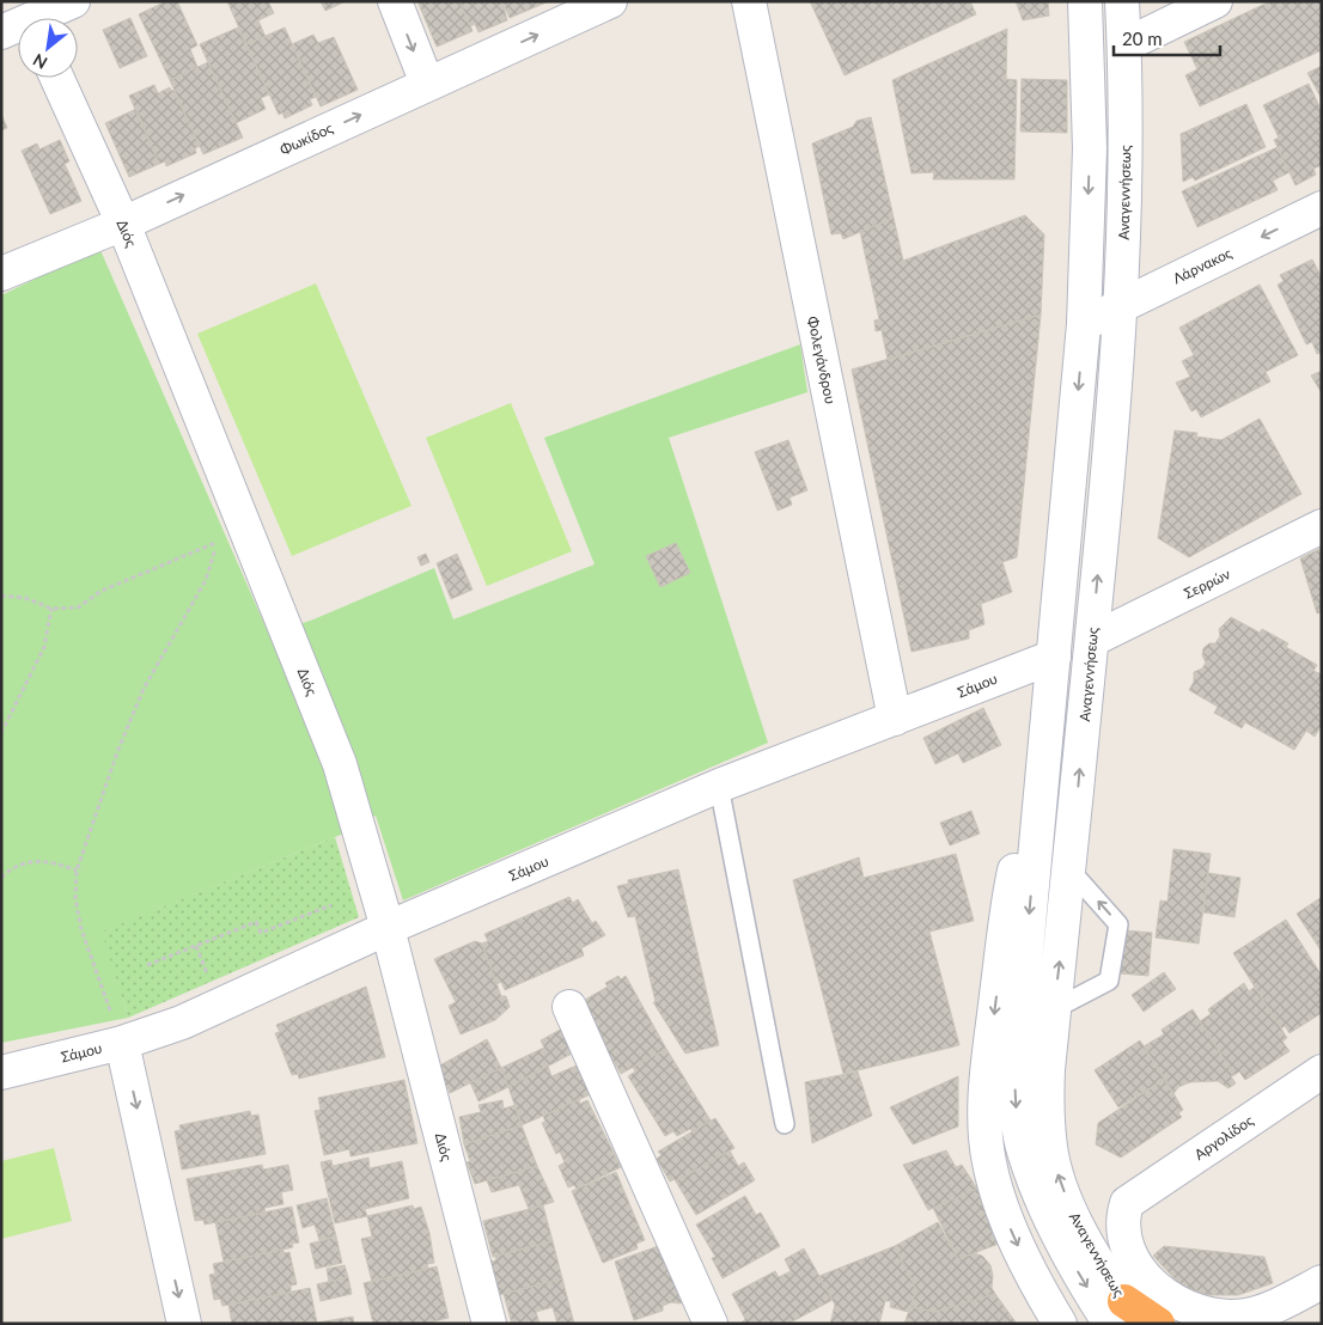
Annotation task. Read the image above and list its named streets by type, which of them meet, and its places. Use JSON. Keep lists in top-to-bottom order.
{
  "streets": {
    "street": [
      "Φωκίδος",
      "Αναγεννήσεως",
      "Διός",
      "Λάρνακος",
      "Φολεγάνδρου",
      "Σερρών",
      "Σάμου",
      "Αργολίδος"
    ]
  },
  "crossings": [
    ["Φωκίδος", "Διός"],
    ["Αναγεννήσεως", "Λάρνακος"],
    ["Αναγεννήσεως", "Σερρών"],
    ["Αναγεννήσεως", "Σάμου"],
    ["Διός", "Σάμου"],
    ["Φολεγάνδρου", "Σάμου"]
  ],
  "one_way": ["Φωκίδος"],
  "scale_bar": "20 m",
  "north": "bottom left"
}
